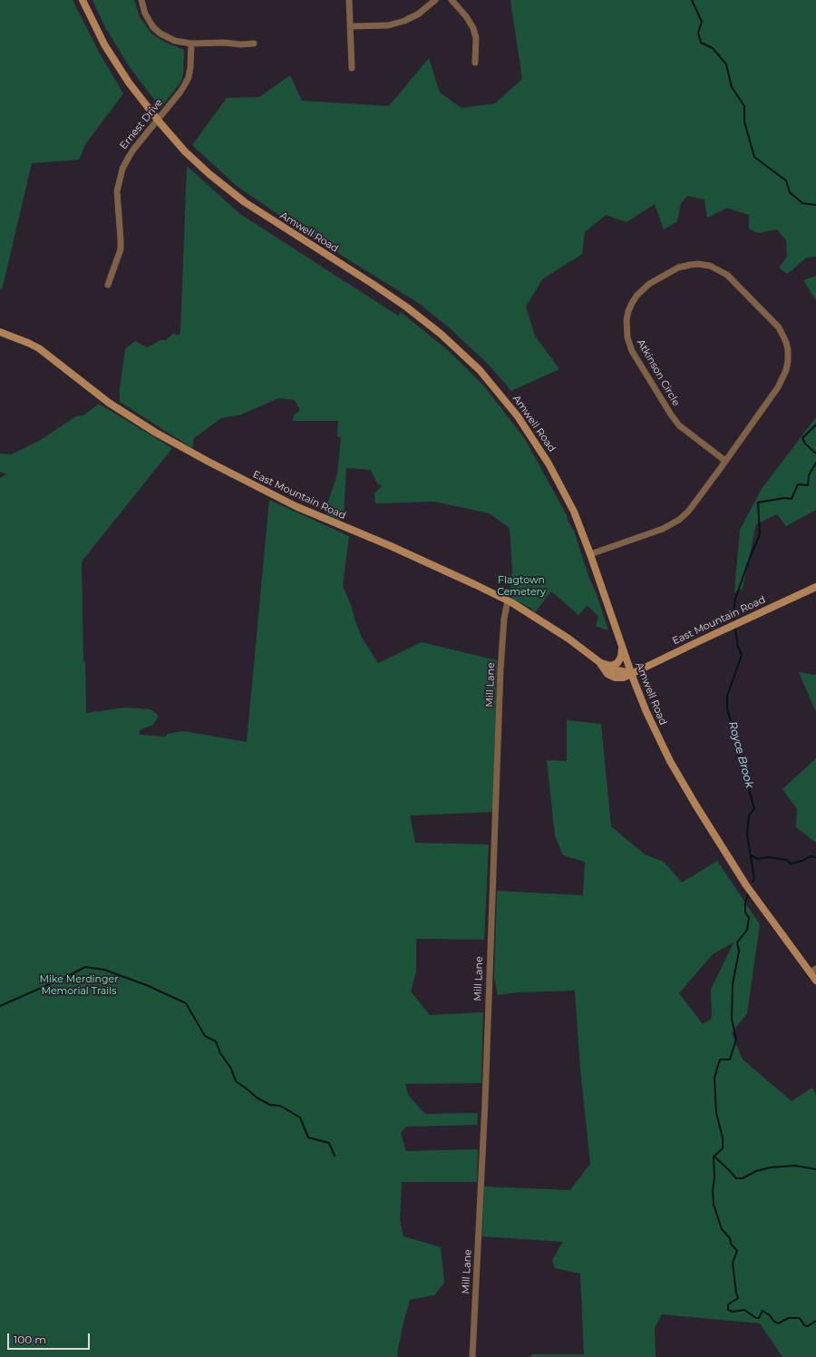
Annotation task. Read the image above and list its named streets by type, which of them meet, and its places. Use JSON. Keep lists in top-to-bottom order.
{
  "streets": {
    "main road": ["Amwell Road", "East Mountain Road"],
    "street": ["Ernest Drive", "Atkinson Circle", "Mill Lane"]
  },
  "crossings": [
    ["Ernest Drive", "Amwell Road"],
    ["Amwell Road", "Atkinson Circle"],
    ["Amwell Road", "East Mountain Road"],
    ["East Mountain Road", "Mill Lane"]
  ],
  "water": ["Royce Brook"],
  "parks": ["Flagtown Cemetery", "Mike Merdinger Memorial Trails"],
  "scale_bar": "100 m"
}
